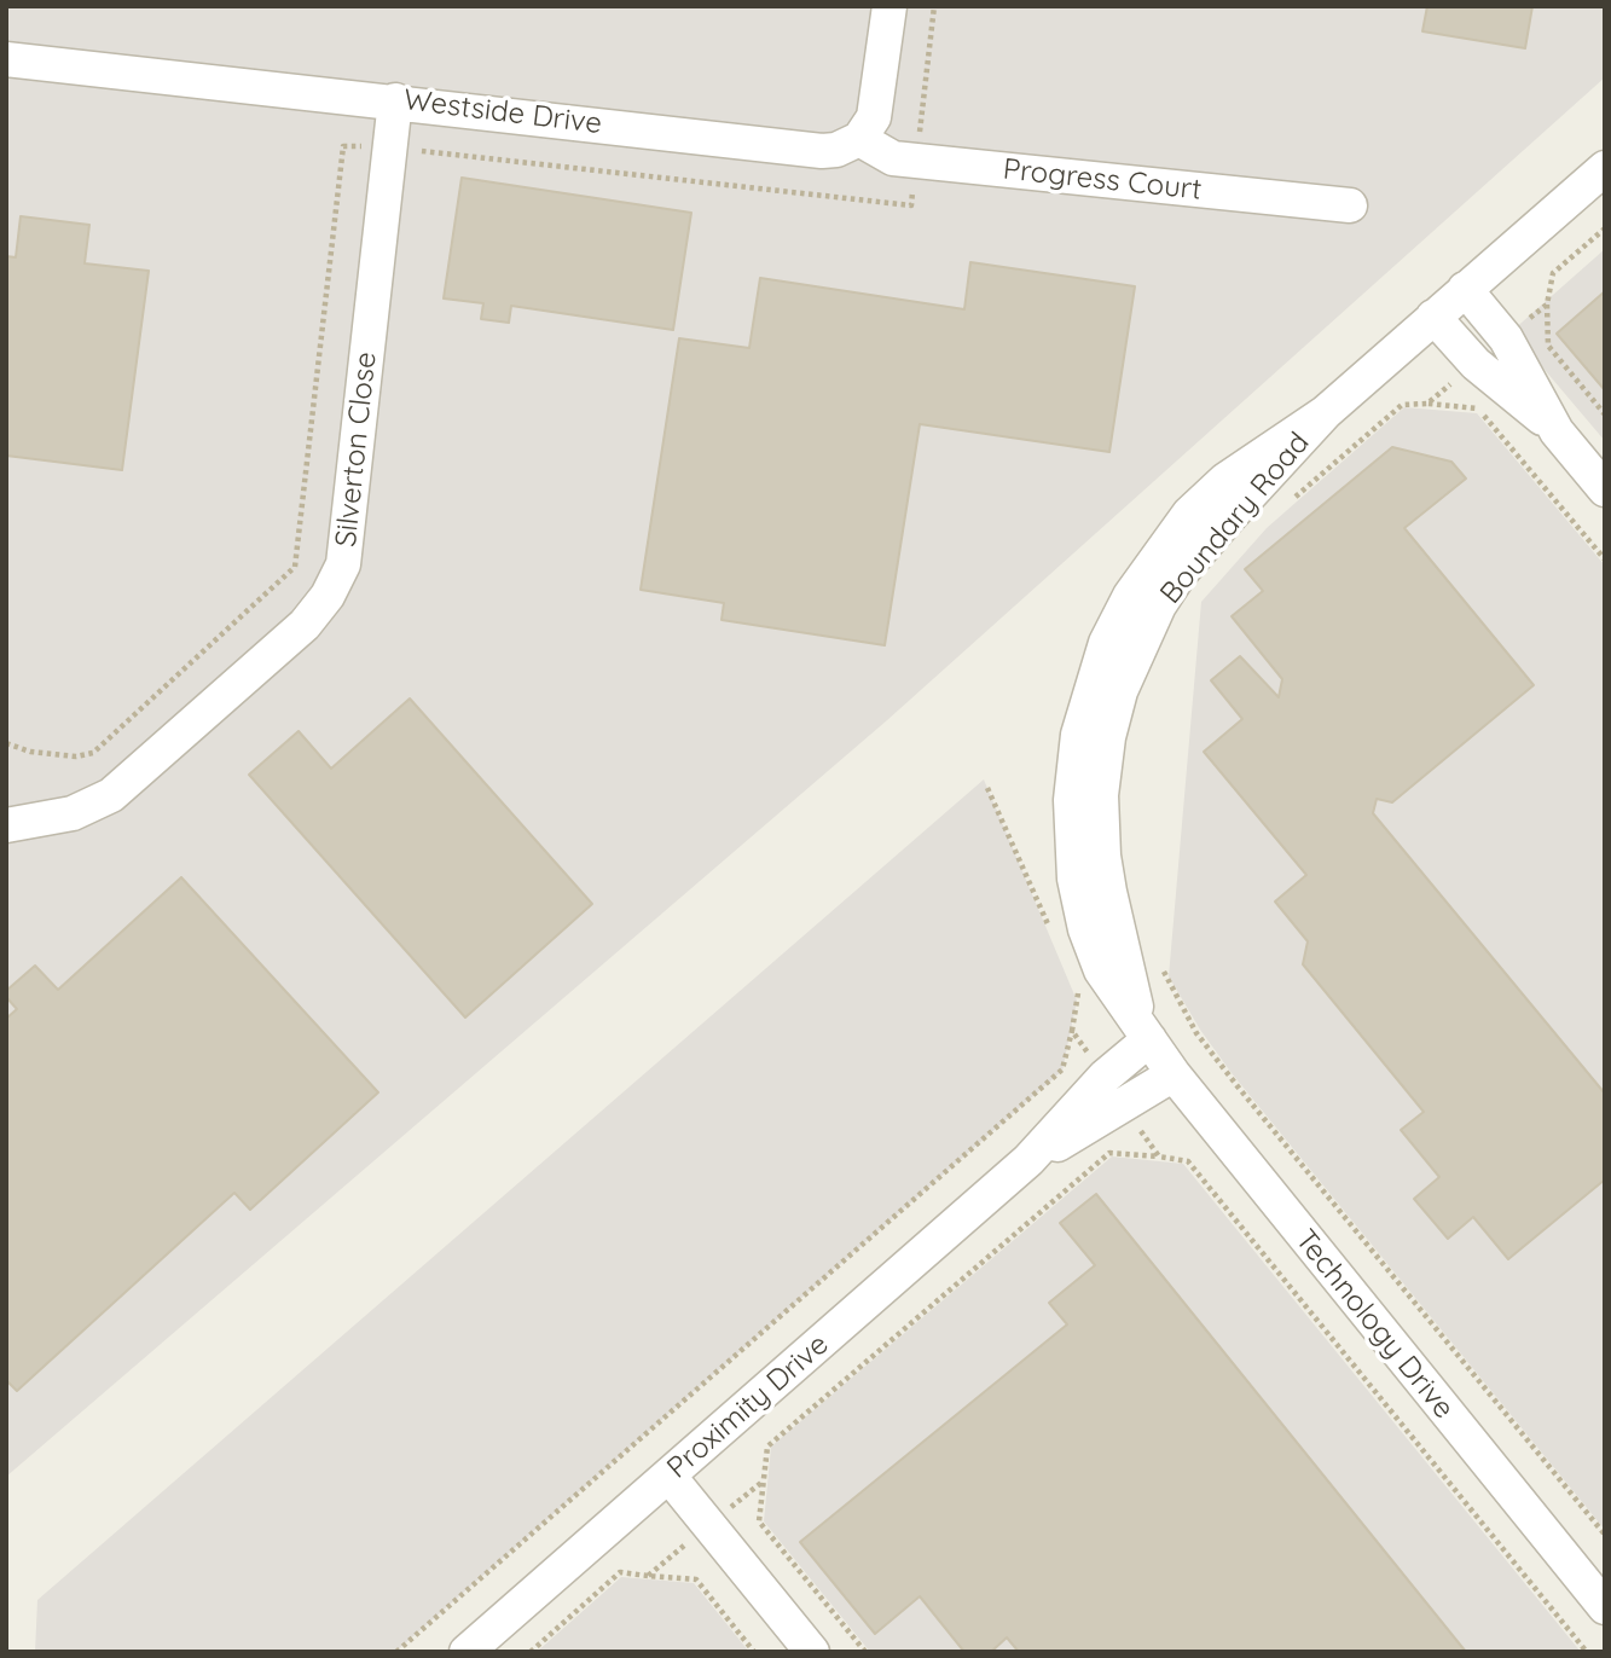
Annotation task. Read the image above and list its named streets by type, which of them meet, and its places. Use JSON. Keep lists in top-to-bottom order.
{
  "streets": {
    "street": [
      "Westside Drive",
      "Progress Court",
      "Silverton Close",
      "Boundary Road",
      "Technology Drive",
      "Proximity Drive"
    ]
  },
  "crossings": [
    ["Westside Drive", "Progress Court"],
    ["Westside Drive", "Silverton Close"],
    ["Boundary Road", "Technology Drive"],
    ["Boundary Road", "Proximity Drive"],
    ["Technology Drive", "Proximity Drive"]
  ]
}
